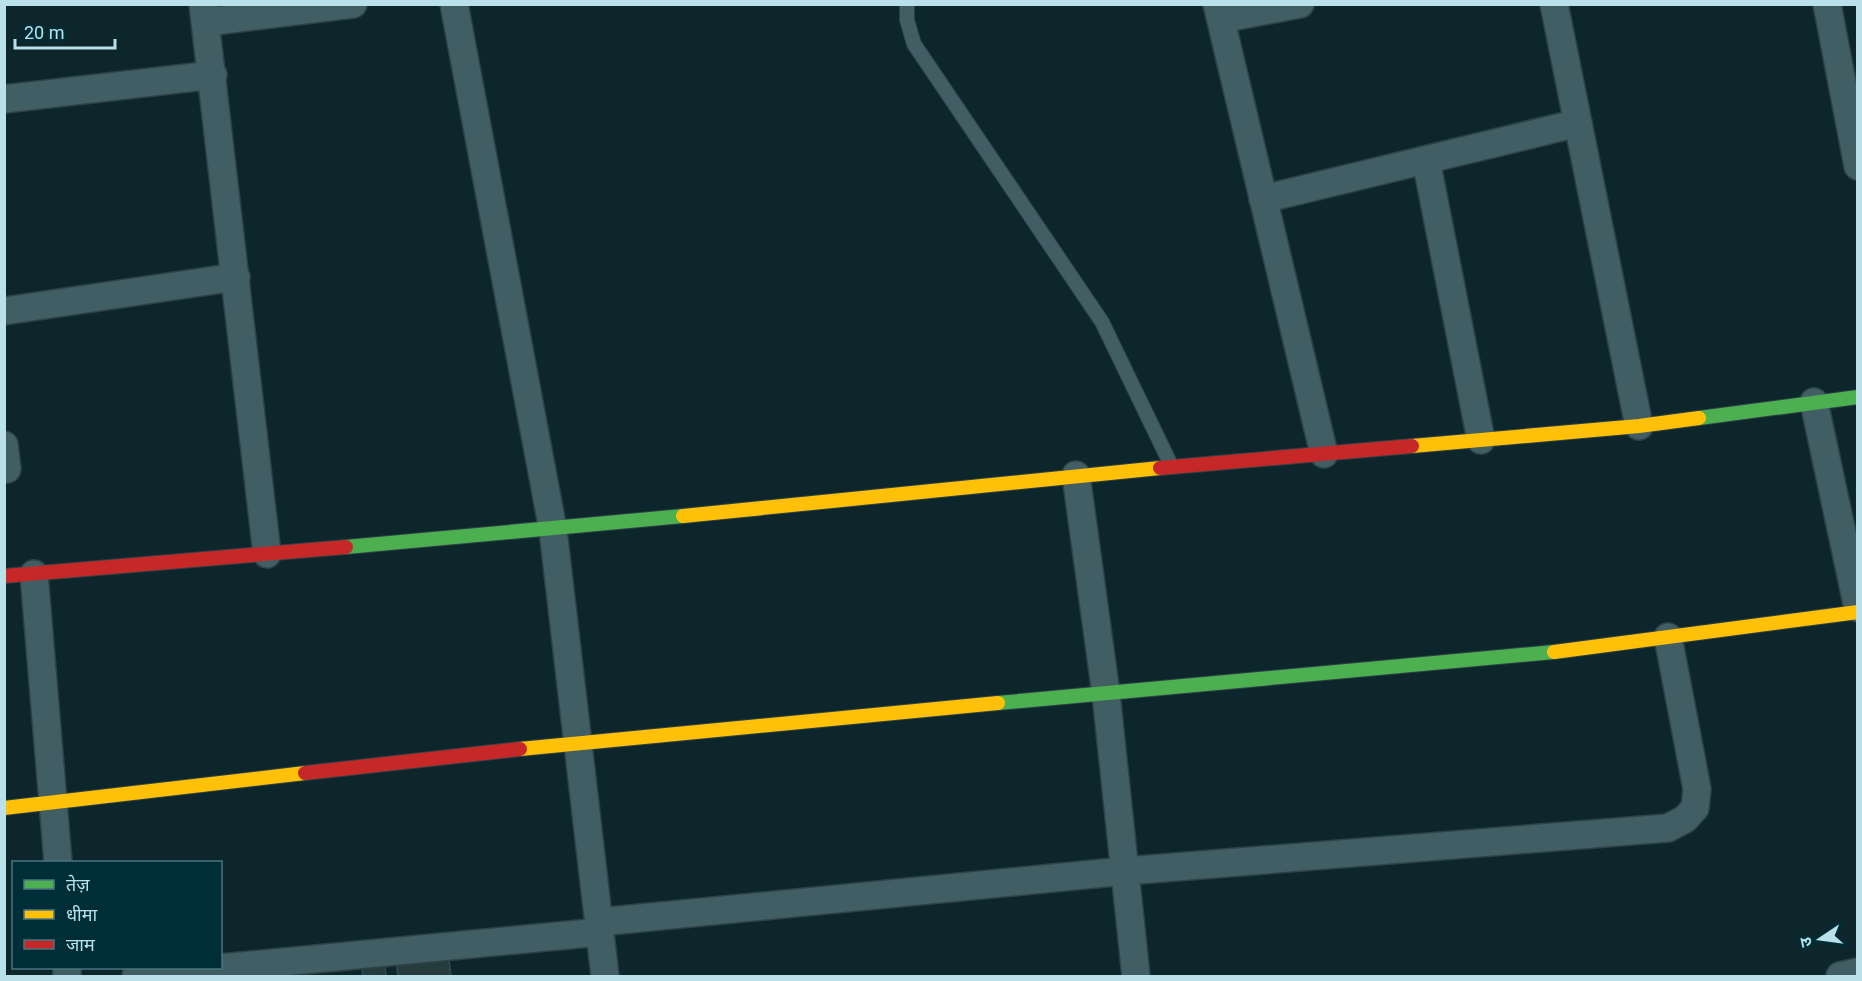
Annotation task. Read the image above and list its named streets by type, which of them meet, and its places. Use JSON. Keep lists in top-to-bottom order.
{
  "legend": ["तेज़", "धीमा", "जाम"],
  "scale_bar": "20 m",
  "north": "left"
}
